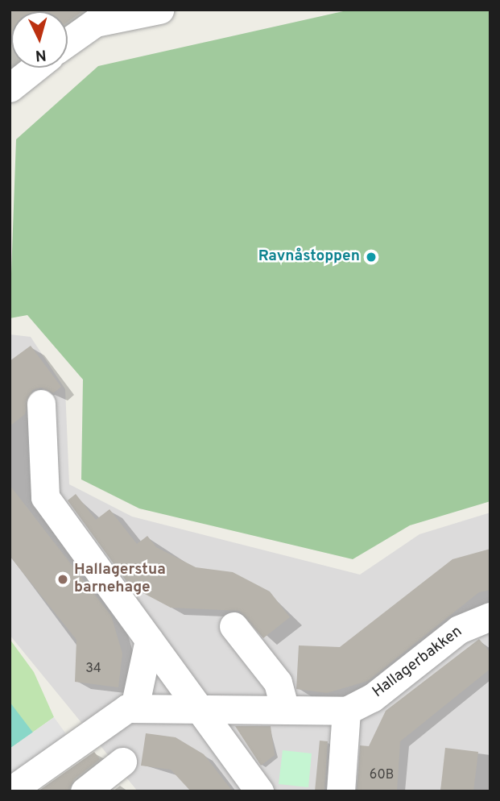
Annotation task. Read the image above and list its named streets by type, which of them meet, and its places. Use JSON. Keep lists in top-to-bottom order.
{
  "streets": {
    "lane": ["Hallagerbakken"]
  },
  "places": ["Ravnåstoppen", "Hallagerstua barnehage"],
  "house_numbers": ["34", "60B"],
  "north": "bottom"
}
